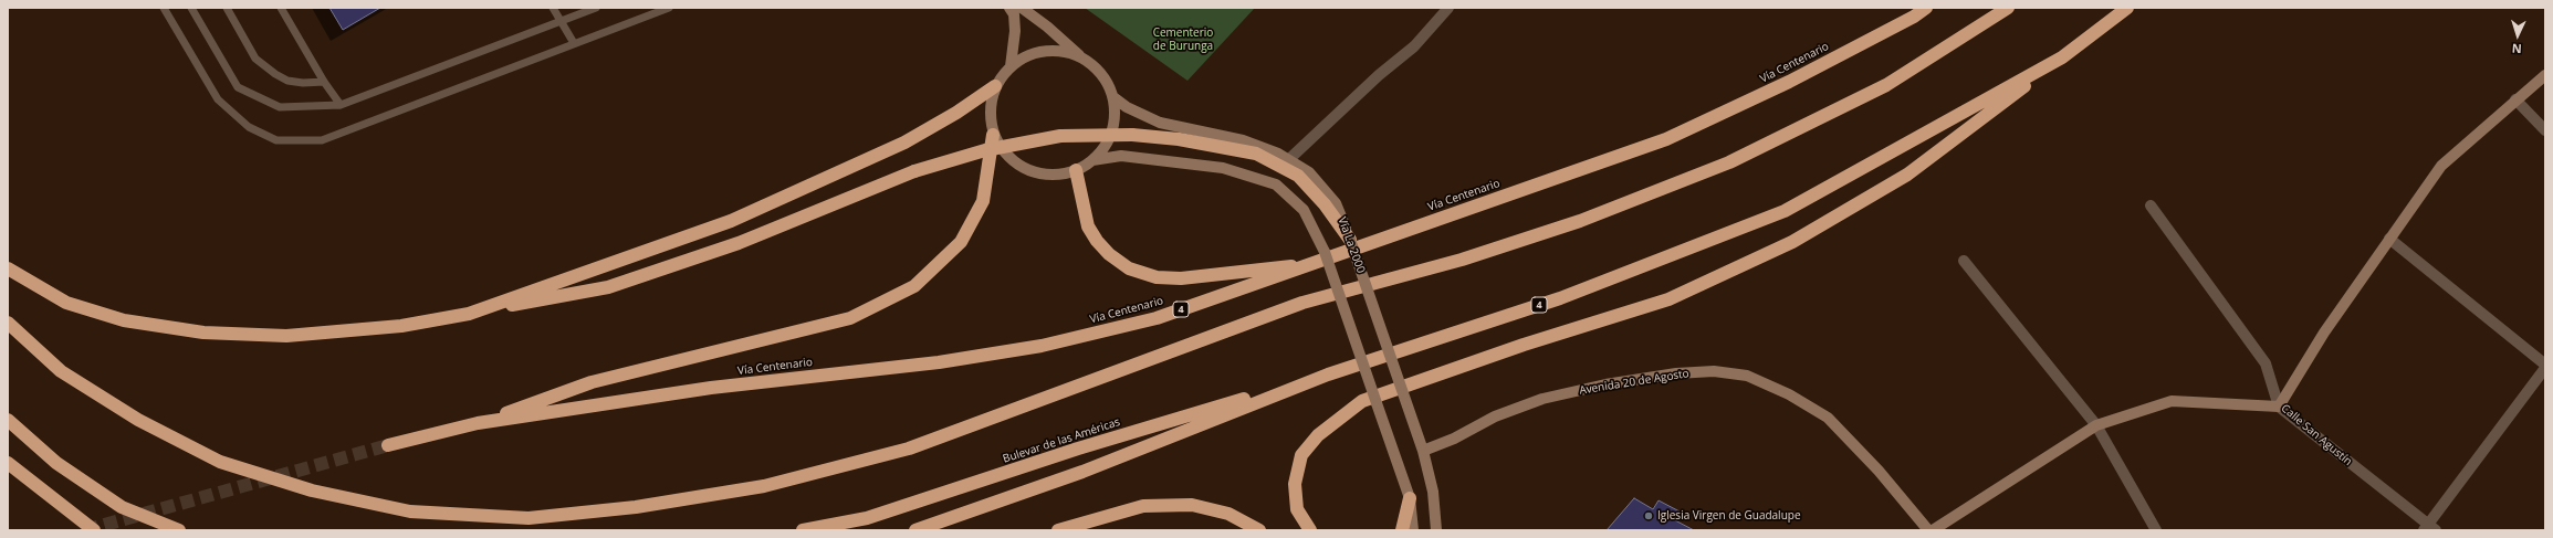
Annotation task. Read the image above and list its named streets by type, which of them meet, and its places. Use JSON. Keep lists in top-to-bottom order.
{
  "streets": {
    "highway": ["Vía Centenario", "4", "Bulevar de las Américas"],
    "street": ["Vía La 2000", "Avenida 20 de Agosto", "Calle San Agustín"]
  },
  "crossings": [
    ["Vía La 2000", "Avenida 20 de Agosto"],
    ["4", "Bulevar de las Américas"]
  ],
  "parks": ["Cementerio de Burunga"],
  "places": ["Iglesia Virgen de Guadalupe"],
  "north": "bottom"
}
